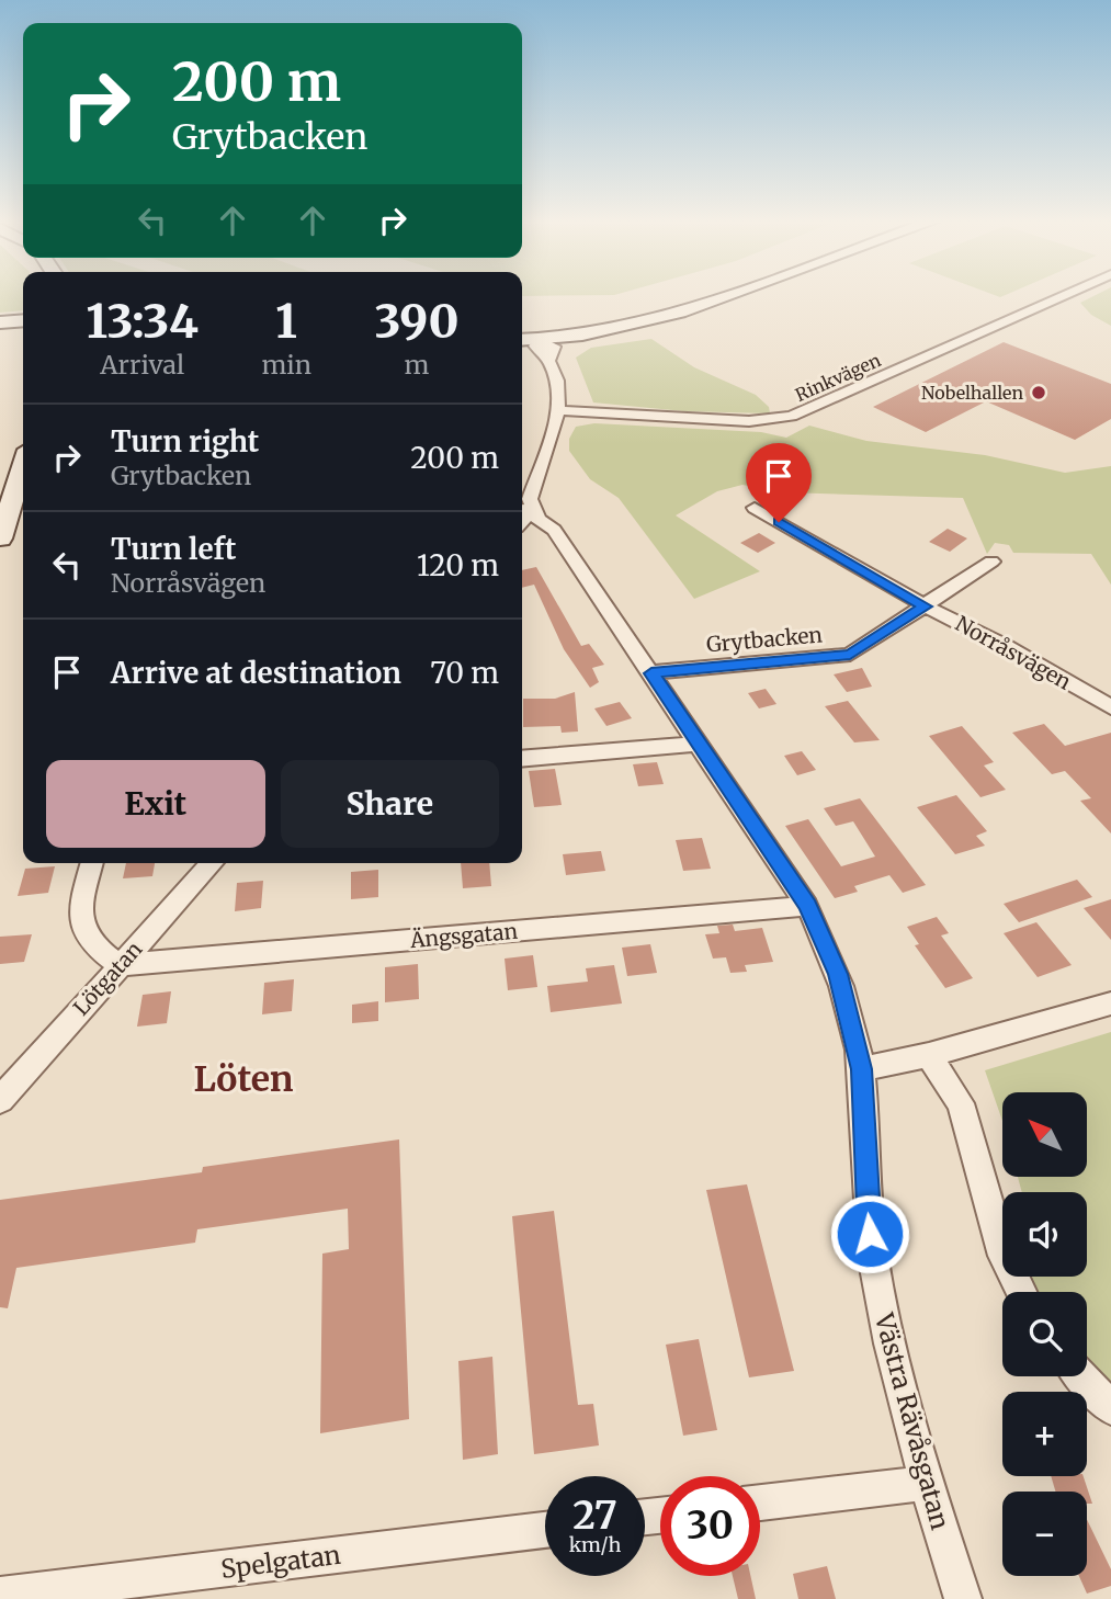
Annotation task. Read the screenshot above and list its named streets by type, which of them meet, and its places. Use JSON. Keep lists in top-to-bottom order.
{
  "streets": {
    "street": [
      "Rinkvägen",
      "Grytbacken",
      "Norråsvägen",
      "Ängsgatan",
      "Lötgatan",
      "Västra Rävåsgatan",
      "Spelgatan"
    ]
  },
  "crossings": [
    ["Grytbacken", "Norråsvägen"],
    ["Grytbacken", "Västra Rävåsgatan"],
    ["Ängsgatan", "Lötgatan"],
    ["Ängsgatan", "Västra Rävåsgatan"]
  ],
  "districts": ["Löten"],
  "places": ["Nobelhallen"],
  "north": "top left",
  "page": {
    "turn": ["200 m", "Grytbacken"],
    "eta": [
      "13:34",
      "Arrival",
      "1",
      "min",
      "390",
      "m"
    ],
    "list": [
      {
        "name": "Turn right",
        "note": "Grytbacken",
        "value": "200 m"
      },
      {
        "name": "Turn left",
        "note": "Norråsvägen",
        "value": "120 m"
      },
      {
        "name": "Arrive at destination",
        "value": "70 m"
      }
    ],
    "buttons": ["Exit", "Share"],
    "map_buttons": ["+", "−"],
    "speed": "27 km/h",
    "limit": "30"
  }
}
